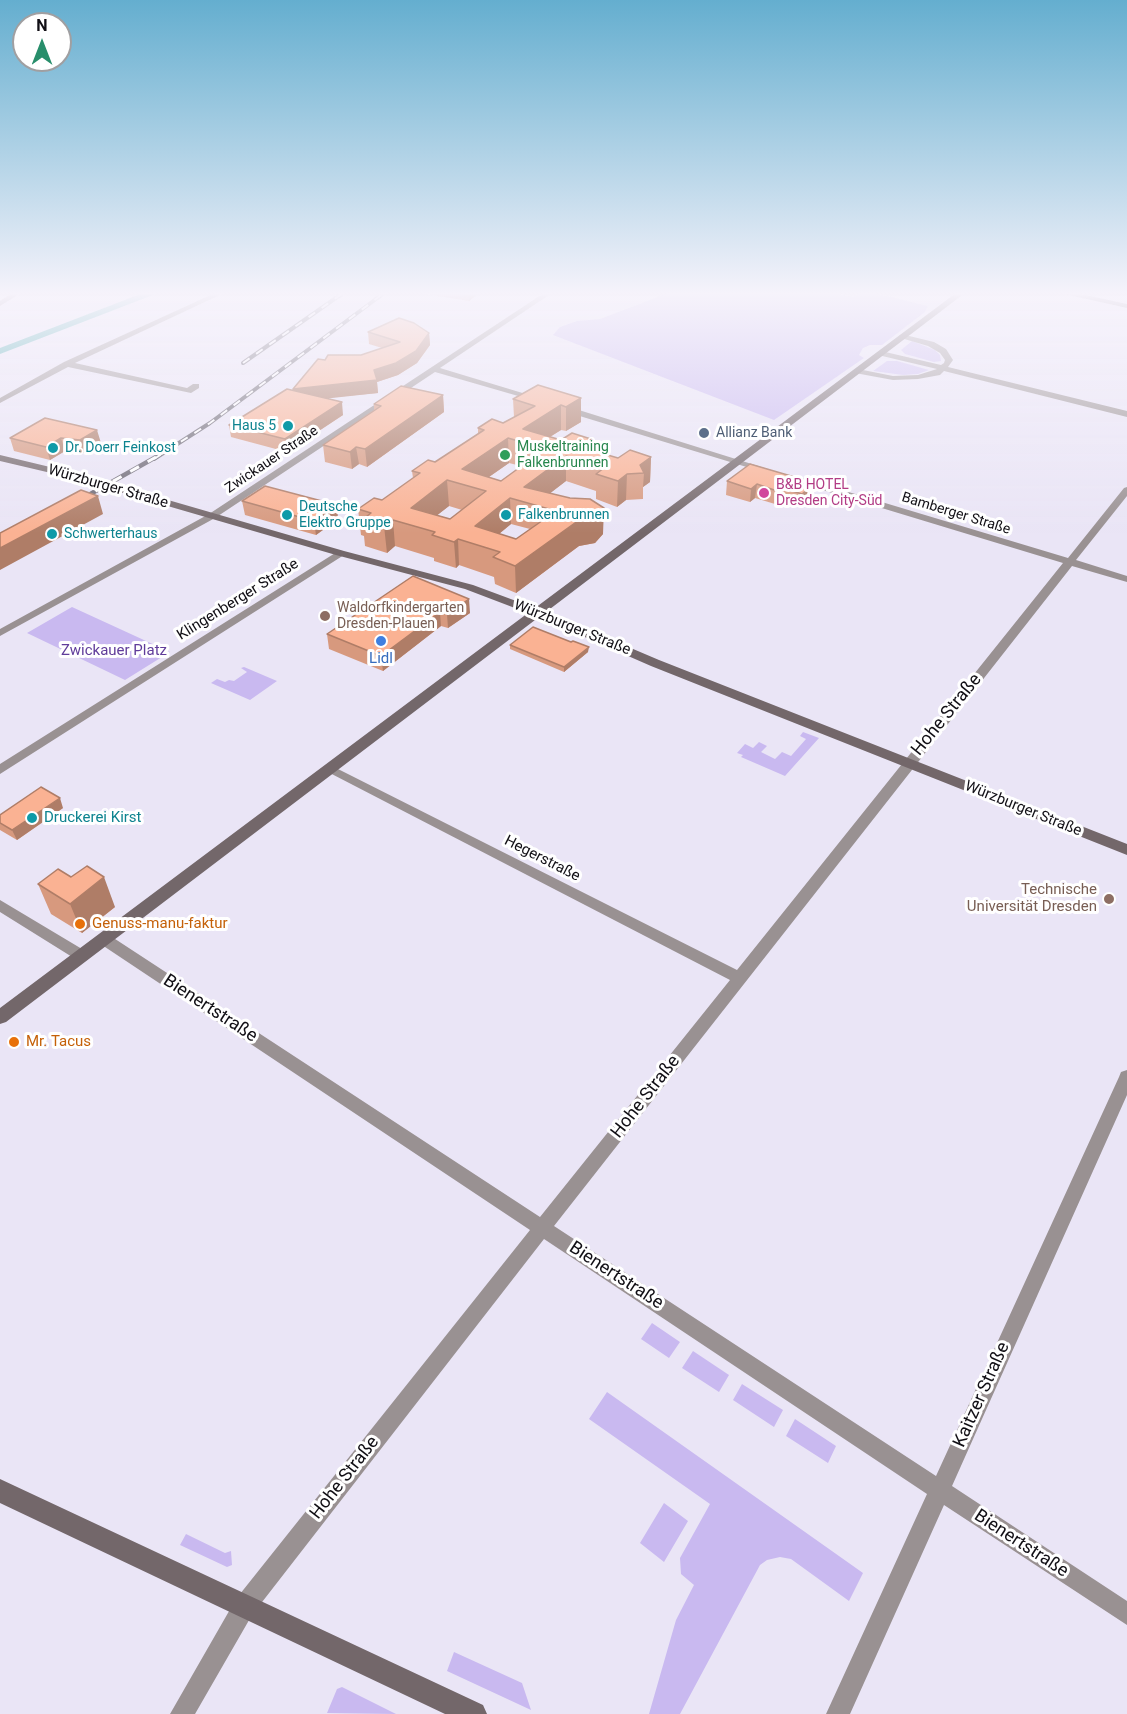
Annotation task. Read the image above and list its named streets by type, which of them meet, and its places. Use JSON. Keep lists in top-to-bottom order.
{
  "streets": {
    "street": [
      "Zwickauer Straße",
      "Würzburger Straße",
      "Bamberger Straße",
      "Klingenberger Straße",
      "Hohe Straße",
      "Hegerstraße",
      "Bienertstraße",
      "Kaitzer Straße"
    ]
  },
  "crossings": [
    ["Zwickauer Straße", "Würzburger Straße"],
    ["Würzburger Straße", "Klingenberger Straße"],
    ["Würzburger Straße", "Hohe Straße"],
    ["Bamberger Straße", "Hohe Straße"],
    ["Hohe Straße", "Hegerstraße"],
    ["Hohe Straße", "Bienertstraße"],
    ["Bienertstraße", "Kaitzer Straße"]
  ],
  "parks": ["Zwickauer Platz"],
  "places": [
    "Haus 5",
    "Allianz Bank",
    "Dr. Doerr Feinkost",
    "Muskeltraining Falkenbrunnen",
    "B&B HOTEL Dresden City-Süd",
    "Deutsche Elektro Gruppe",
    "Falkenbrunnen",
    "Schwerterhaus",
    "Waldorfkindergarten Dresden-Plauen",
    "Lidl",
    "Druckerei Kirst",
    "Technische Universität Dresden",
    "Genuss-manu-faktur",
    "Mr. Tacus"
  ],
  "north": "top"
}
